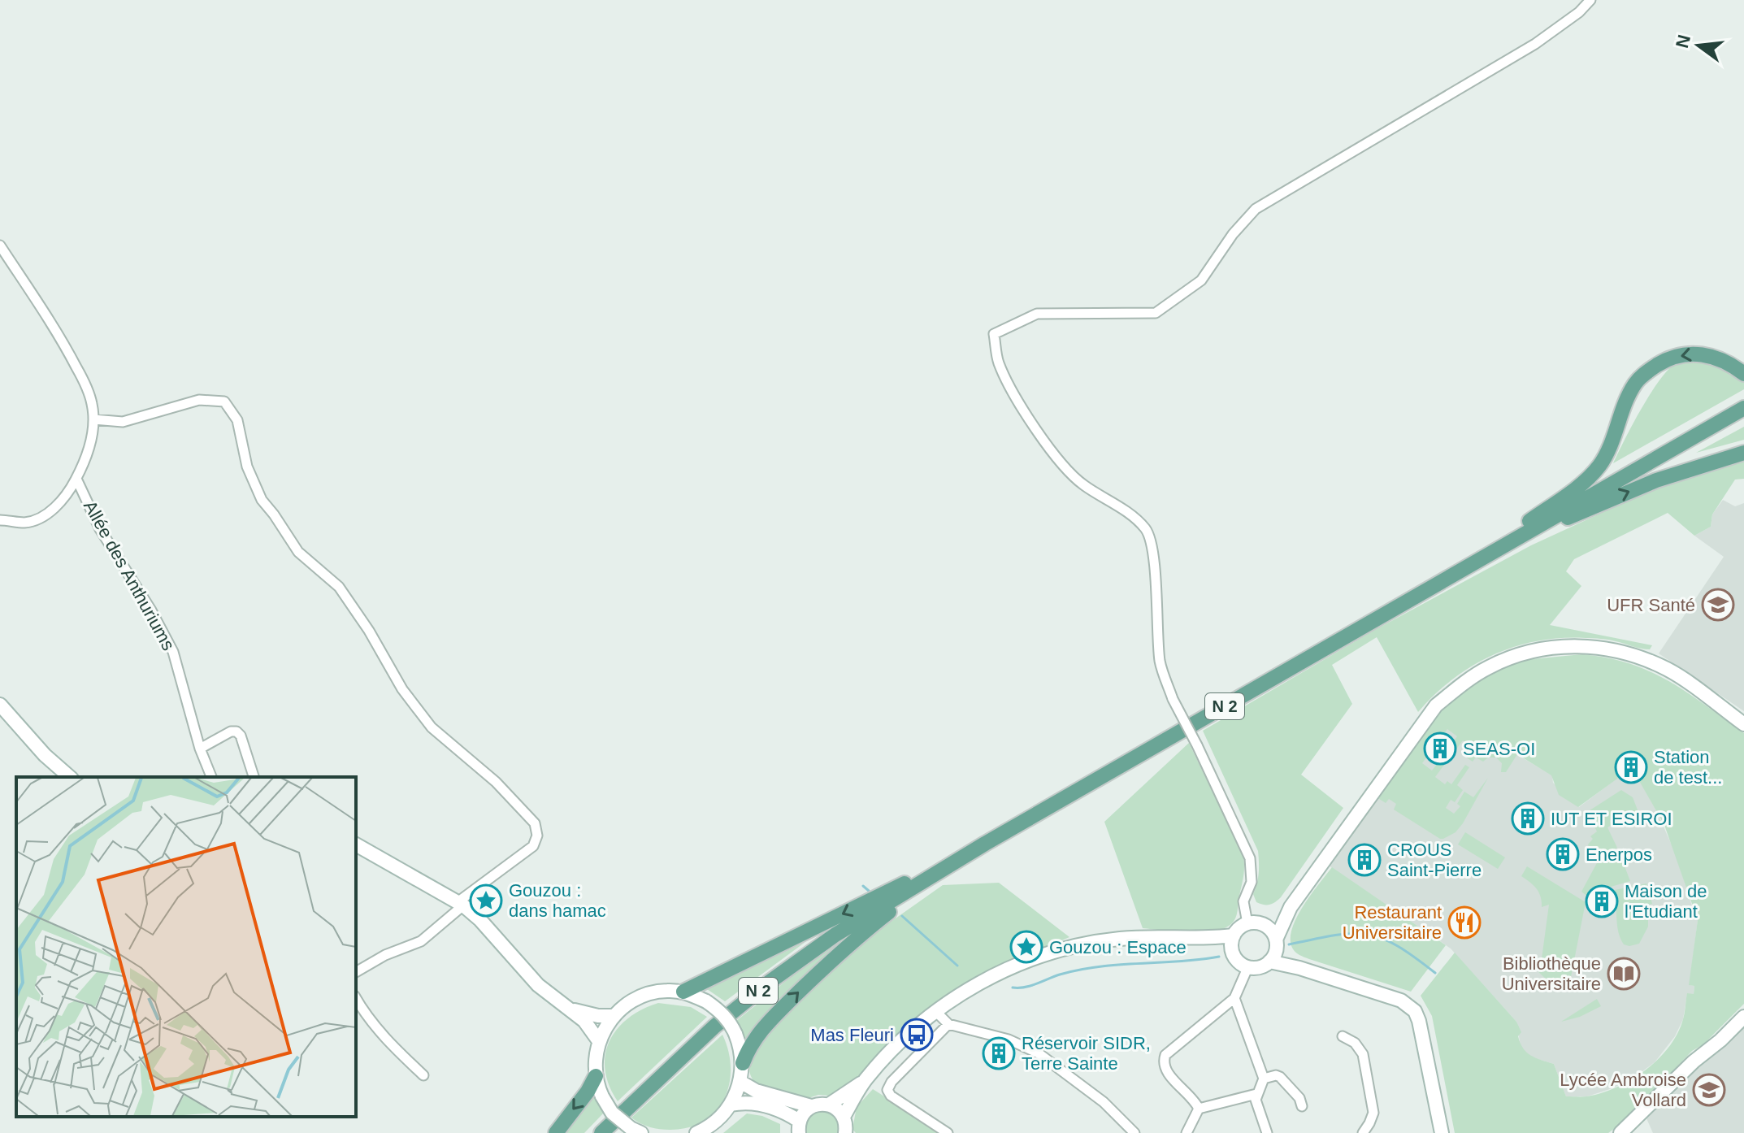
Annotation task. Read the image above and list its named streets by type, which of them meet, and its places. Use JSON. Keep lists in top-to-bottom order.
{
  "streets": {
    "main road": ["N 2"],
    "street": ["Allée des Anthuriums"]
  },
  "places": {
    "school or university": ["UFR Santé", "Lycée Ambroise Vollard"],
    "building": [
      "SEAS-OI",
      "Station de test...",
      "IUT ET ESIROI",
      "Enerpos",
      "CROUS Saint-Pierre",
      "Maison de l'Etudiant",
      "Réservoir SIDR, Terre Sainte"
    ],
    "place": ["Gouzou : dans hamac", "Gouzou : Espace"],
    "restaurant": ["Restaurant Universitaire"],
    "library": ["Bibliothèque Universitaire"],
    "bus stop": ["Mas Fleuri"]
  },
  "north": "left"
}
